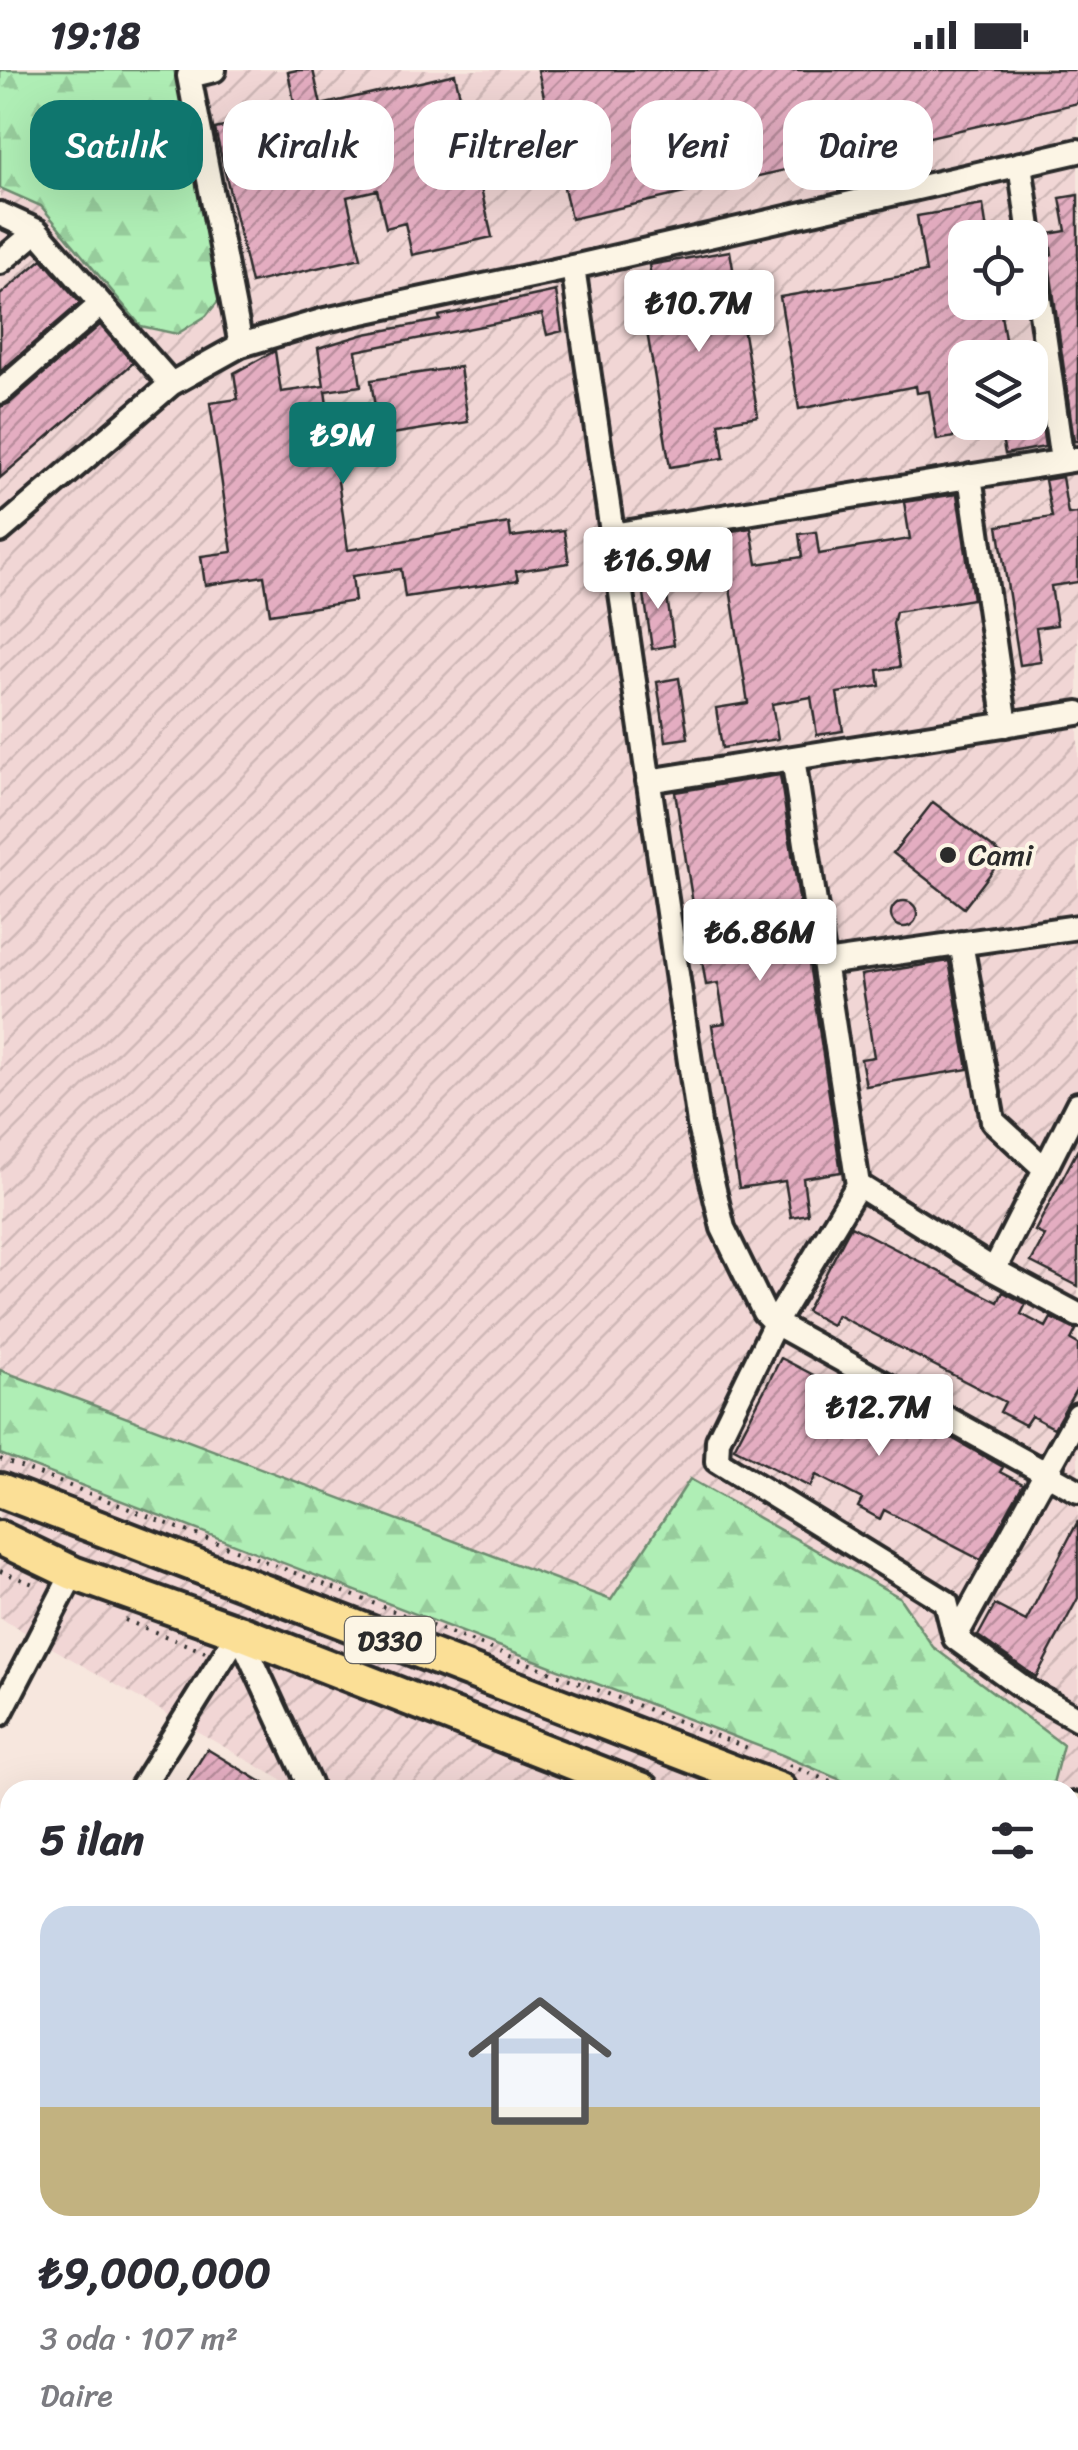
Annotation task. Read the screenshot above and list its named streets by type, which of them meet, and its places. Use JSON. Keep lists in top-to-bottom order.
{
  "streets": {
    "highway": ["D330"]
  },
  "places": ["Cami"],
  "page": {
    "status": "19:18",
    "chip": [
      "Satılık",
      "Kiralık",
      "Filtreler",
      "Yeni",
      "Daire"
    ],
    "price": [
      "₺10.7M",
      "₺9M",
      "₺16.9M",
      "₺6.86M",
      "₺12.7M"
    ],
    "heading": "5 ilan",
    "list": [
      {
        "name": "₺9,000,000",
        "note": "3 oda · 107 m² · Daire"
      }
    ]
  }
}
